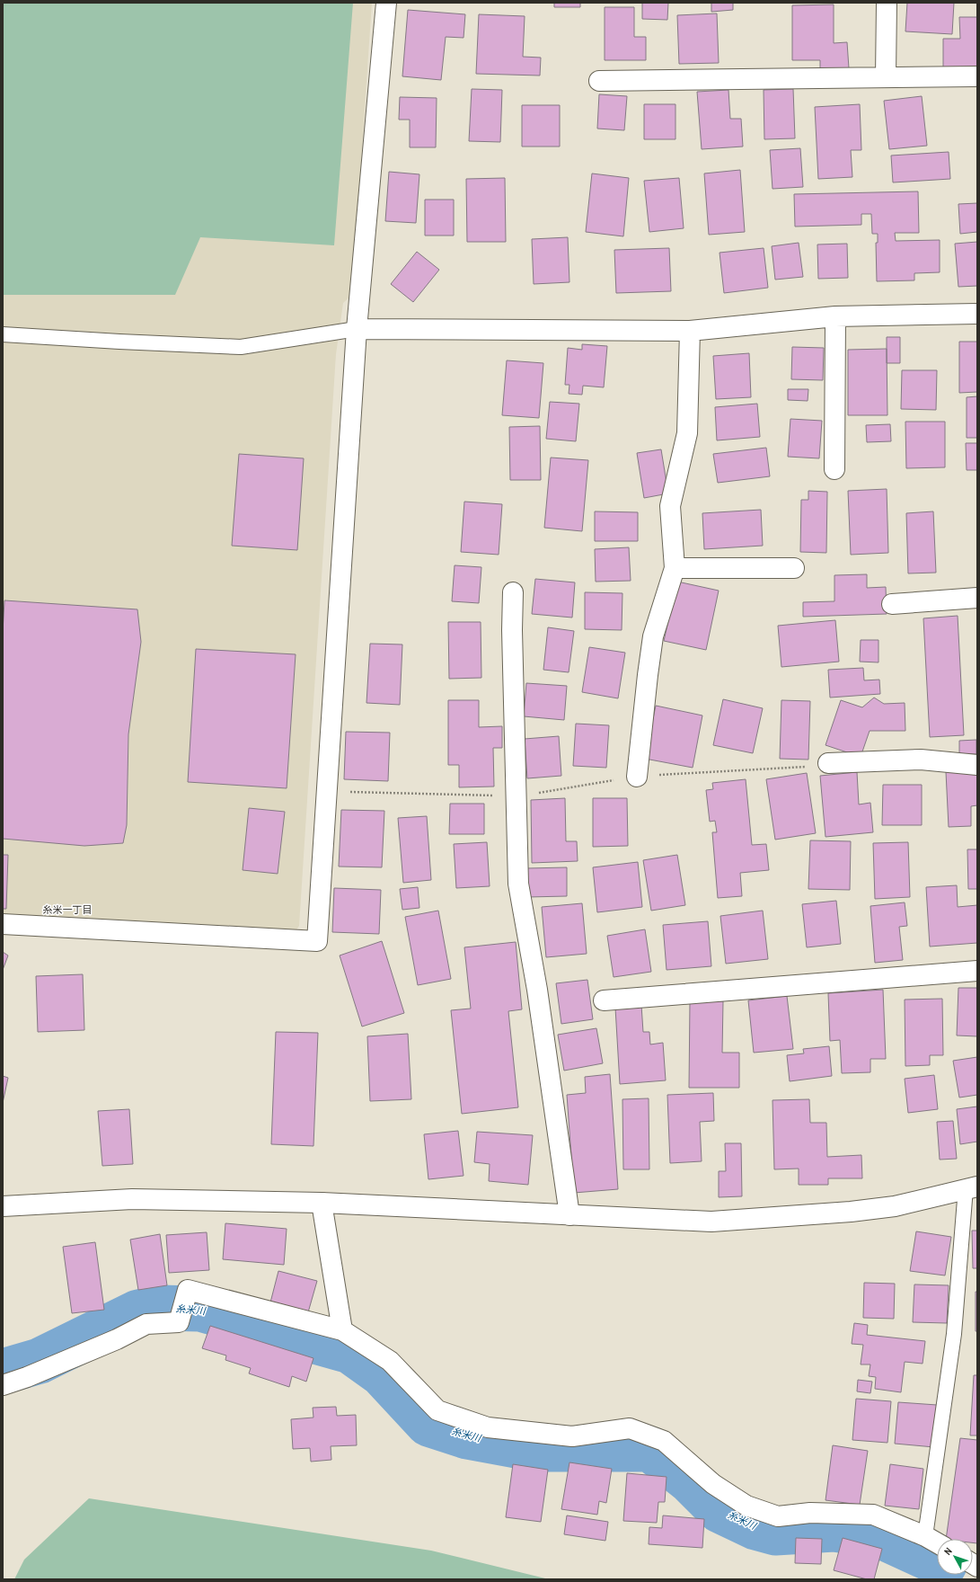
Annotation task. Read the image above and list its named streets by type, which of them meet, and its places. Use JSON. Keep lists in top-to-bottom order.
{
  "districts": ["糸米一丁目"],
  "water": ["糸米川"],
  "north": "top left"
}
